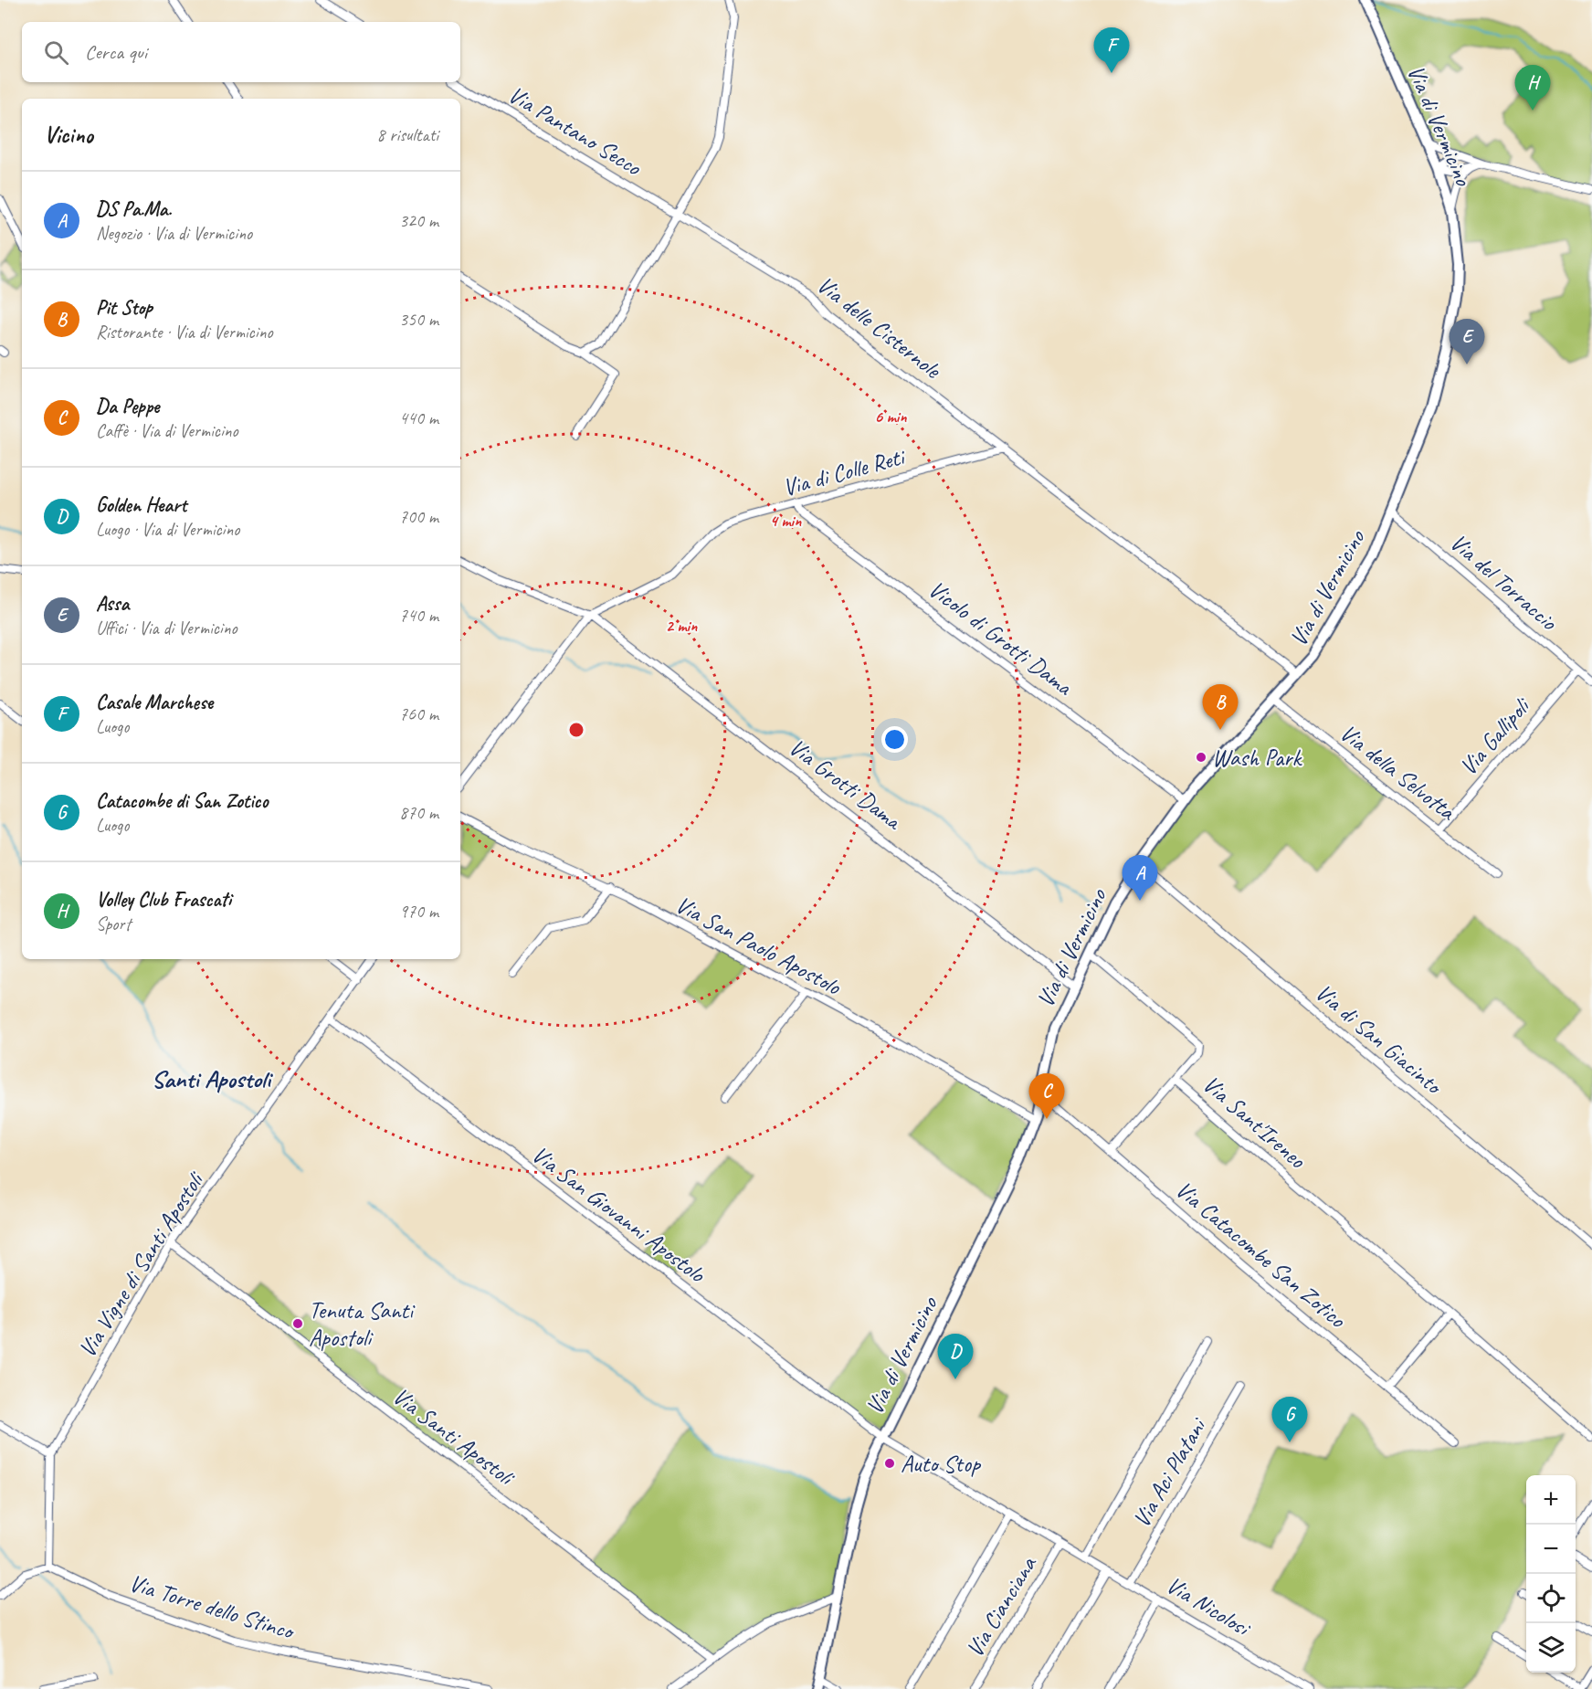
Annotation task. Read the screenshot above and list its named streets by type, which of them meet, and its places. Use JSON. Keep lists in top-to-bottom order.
{
  "streets": {
    "main road": ["Via di Vermicino"],
    "street": [
      "Via Pantano Secco",
      "Via delle Cisternole",
      "Via di Colle Reti",
      "Via del Torraccio",
      "Vicolo di Grotti Dama",
      "Via Gallipoli",
      "Via della Selvotta",
      "Via Grotti Dama",
      "Via San Paolo Apostolo",
      "Via di San Giacinto",
      "Via Sant'Ireneo",
      "Via San Giovanni Apostolo",
      "Via Catacombe San Zotico",
      "Via Vigne di Santi Apostoli",
      "Via Santi Apostoli",
      "Via Aci Platani",
      "Via Nicolosi",
      "Via Torre dello Stinco",
      "Via Cianciana"
    ]
  },
  "crossings": [
    ["Via di Vermicino", "Via delle Cisternole"],
    ["Via di Vermicino", "Via del Torraccio"],
    ["Via di Vermicino", "Vicolo di Grotti Dama"],
    ["Via di Vermicino", "Via della Selvotta"],
    ["Via di Vermicino", "Via Grotti Dama"],
    ["Via di Vermicino", "Via San Paolo Apostolo"],
    ["Via di Vermicino", "Via di San Giacinto"],
    ["Via di Vermicino", "Via Sant'Ireneo"],
    ["Via di Vermicino", "Via San Giovanni Apostolo"],
    ["Via di Vermicino", "Via Catacombe San Zotico"],
    ["Via di Vermicino", "Via Nicolosi"],
    ["Via Pantano Secco", "Via delle Cisternole"],
    ["Via delle Cisternole", "Via di Colle Reti"],
    ["Via di Colle Reti", "Vicolo di Grotti Dama"],
    ["Via di Colle Reti", "Via Grotti Dama"],
    ["Via del Torraccio", "Via Gallipoli"],
    ["Via Gallipoli", "Via della Selvotta"],
    ["Via San Giovanni Apostolo", "Via Vigne di Santi Apostoli"],
    ["Via San Giovanni Apostolo", "Via Nicolosi"],
    ["Via Vigne di Santi Apostoli", "Via Santi Apostoli"],
    ["Via Vigne di Santi Apostoli", "Via Torre dello Stinco"],
    ["Via Aci Platani", "Via Nicolosi"],
    ["Via Nicolosi", "Via Cianciana"]
  ],
  "districts": ["Santi Apostoli"],
  "places": ["Wash Park", "Tenuta Santi Apostoli", "Auto Stop"],
  "page": {
    "search": "Cerca qui",
    "pins": [
      "F",
      "H",
      "E",
      "B",
      "A",
      "C",
      "D",
      "G"
    ],
    "heading": ["Vicino", "8 risultati"],
    "list": [
      {
        "mark": "A",
        "name": "DS Pa.Ma.",
        "note": "Negozio · Via di Vermicino",
        "value": "320 m"
      },
      {
        "mark": "B",
        "name": "Pit Stop",
        "note": "Ristorante · Via di Vermicino",
        "value": "350 m"
      },
      {
        "mark": "C",
        "name": "Da Peppe",
        "note": "Caffè · Via di Vermicino",
        "value": "440 m"
      },
      {
        "mark": "D",
        "name": "Golden Heart",
        "note": "Luogo · Via di Vermicino",
        "value": "700 m"
      },
      {
        "mark": "E",
        "name": "Assa",
        "note": "Uffici · Via di Vermicino",
        "value": "740 m"
      },
      {
        "mark": "F",
        "name": "Casale Marchese",
        "note": "Luogo",
        "value": "760 m"
      },
      {
        "mark": "G",
        "name": "Catacombe di San Zotico",
        "note": "Luogo",
        "value": "870 m"
      },
      {
        "mark": "H",
        "name": "Volley Club Frascati",
        "note": "Sport",
        "value": "970 m"
      }
    ],
    "map_buttons": ["+", "−"]
  },
  "rings": ["6 min", "4 min", "2 min"]
}
